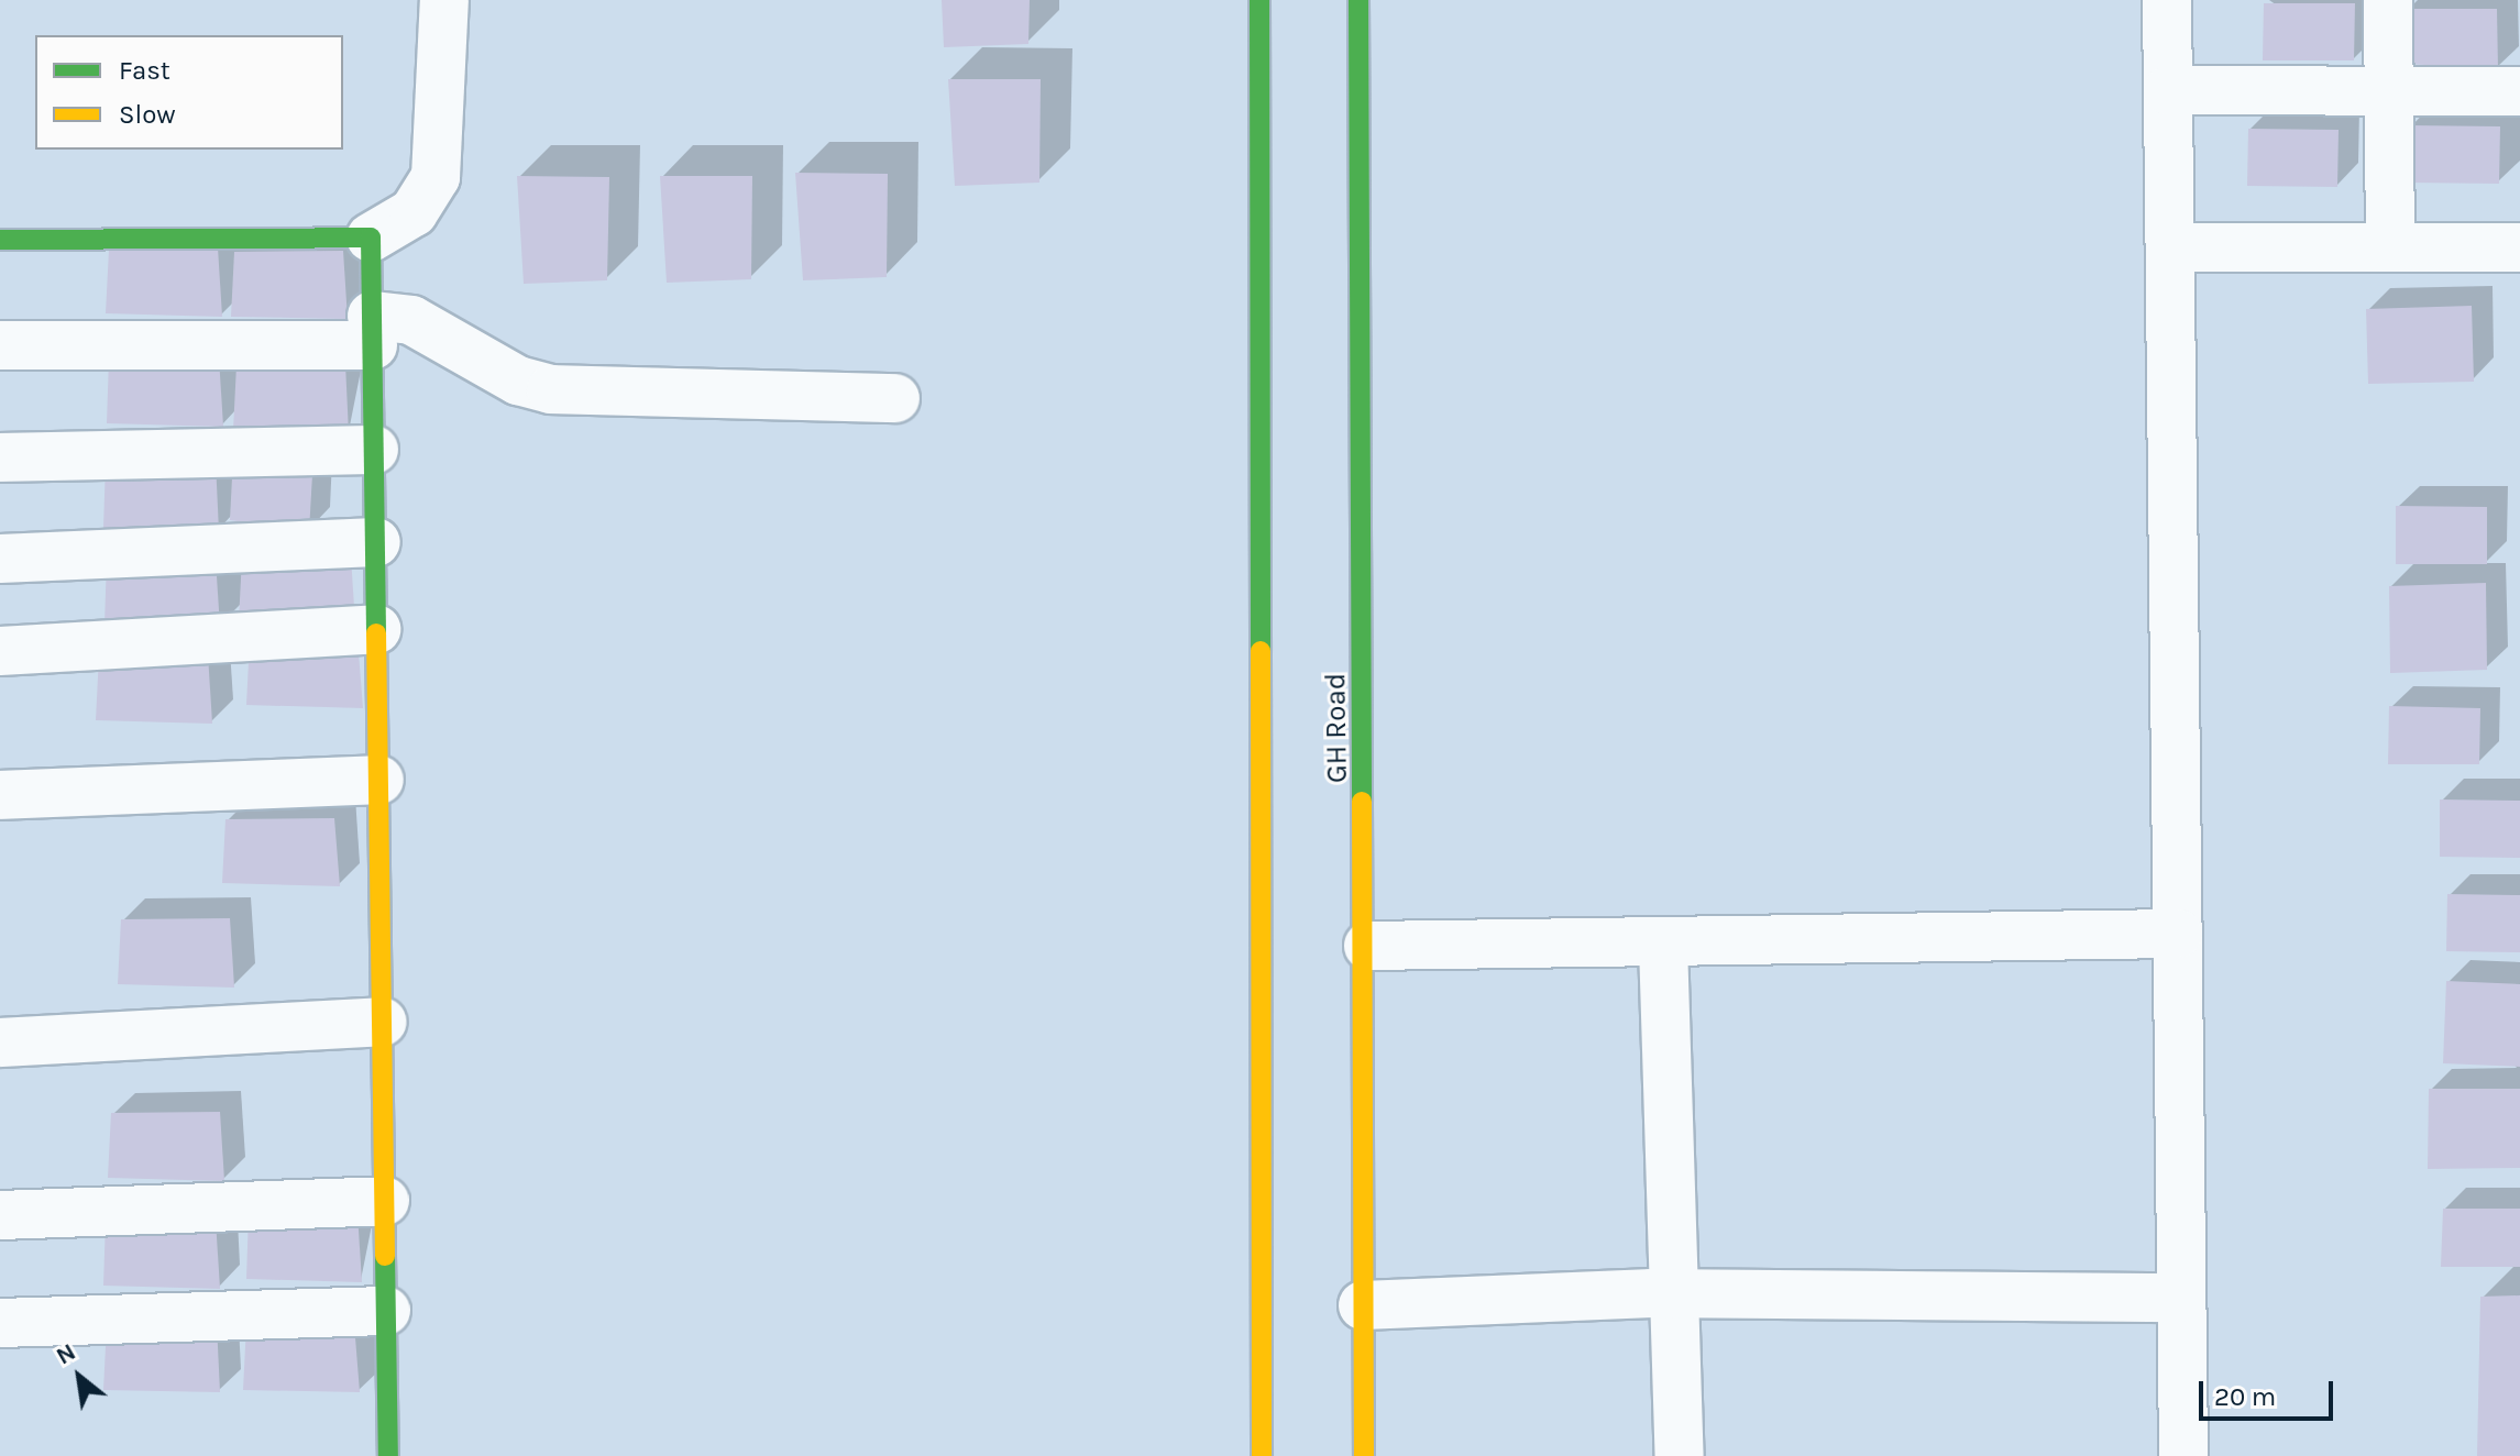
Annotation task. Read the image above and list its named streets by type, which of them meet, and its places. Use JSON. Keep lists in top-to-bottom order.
{
  "streets": {
    "main road": ["GH Road"]
  },
  "legend": ["Fast", "Slow"],
  "scale_bar": "20 m",
  "north": "top left"
}
